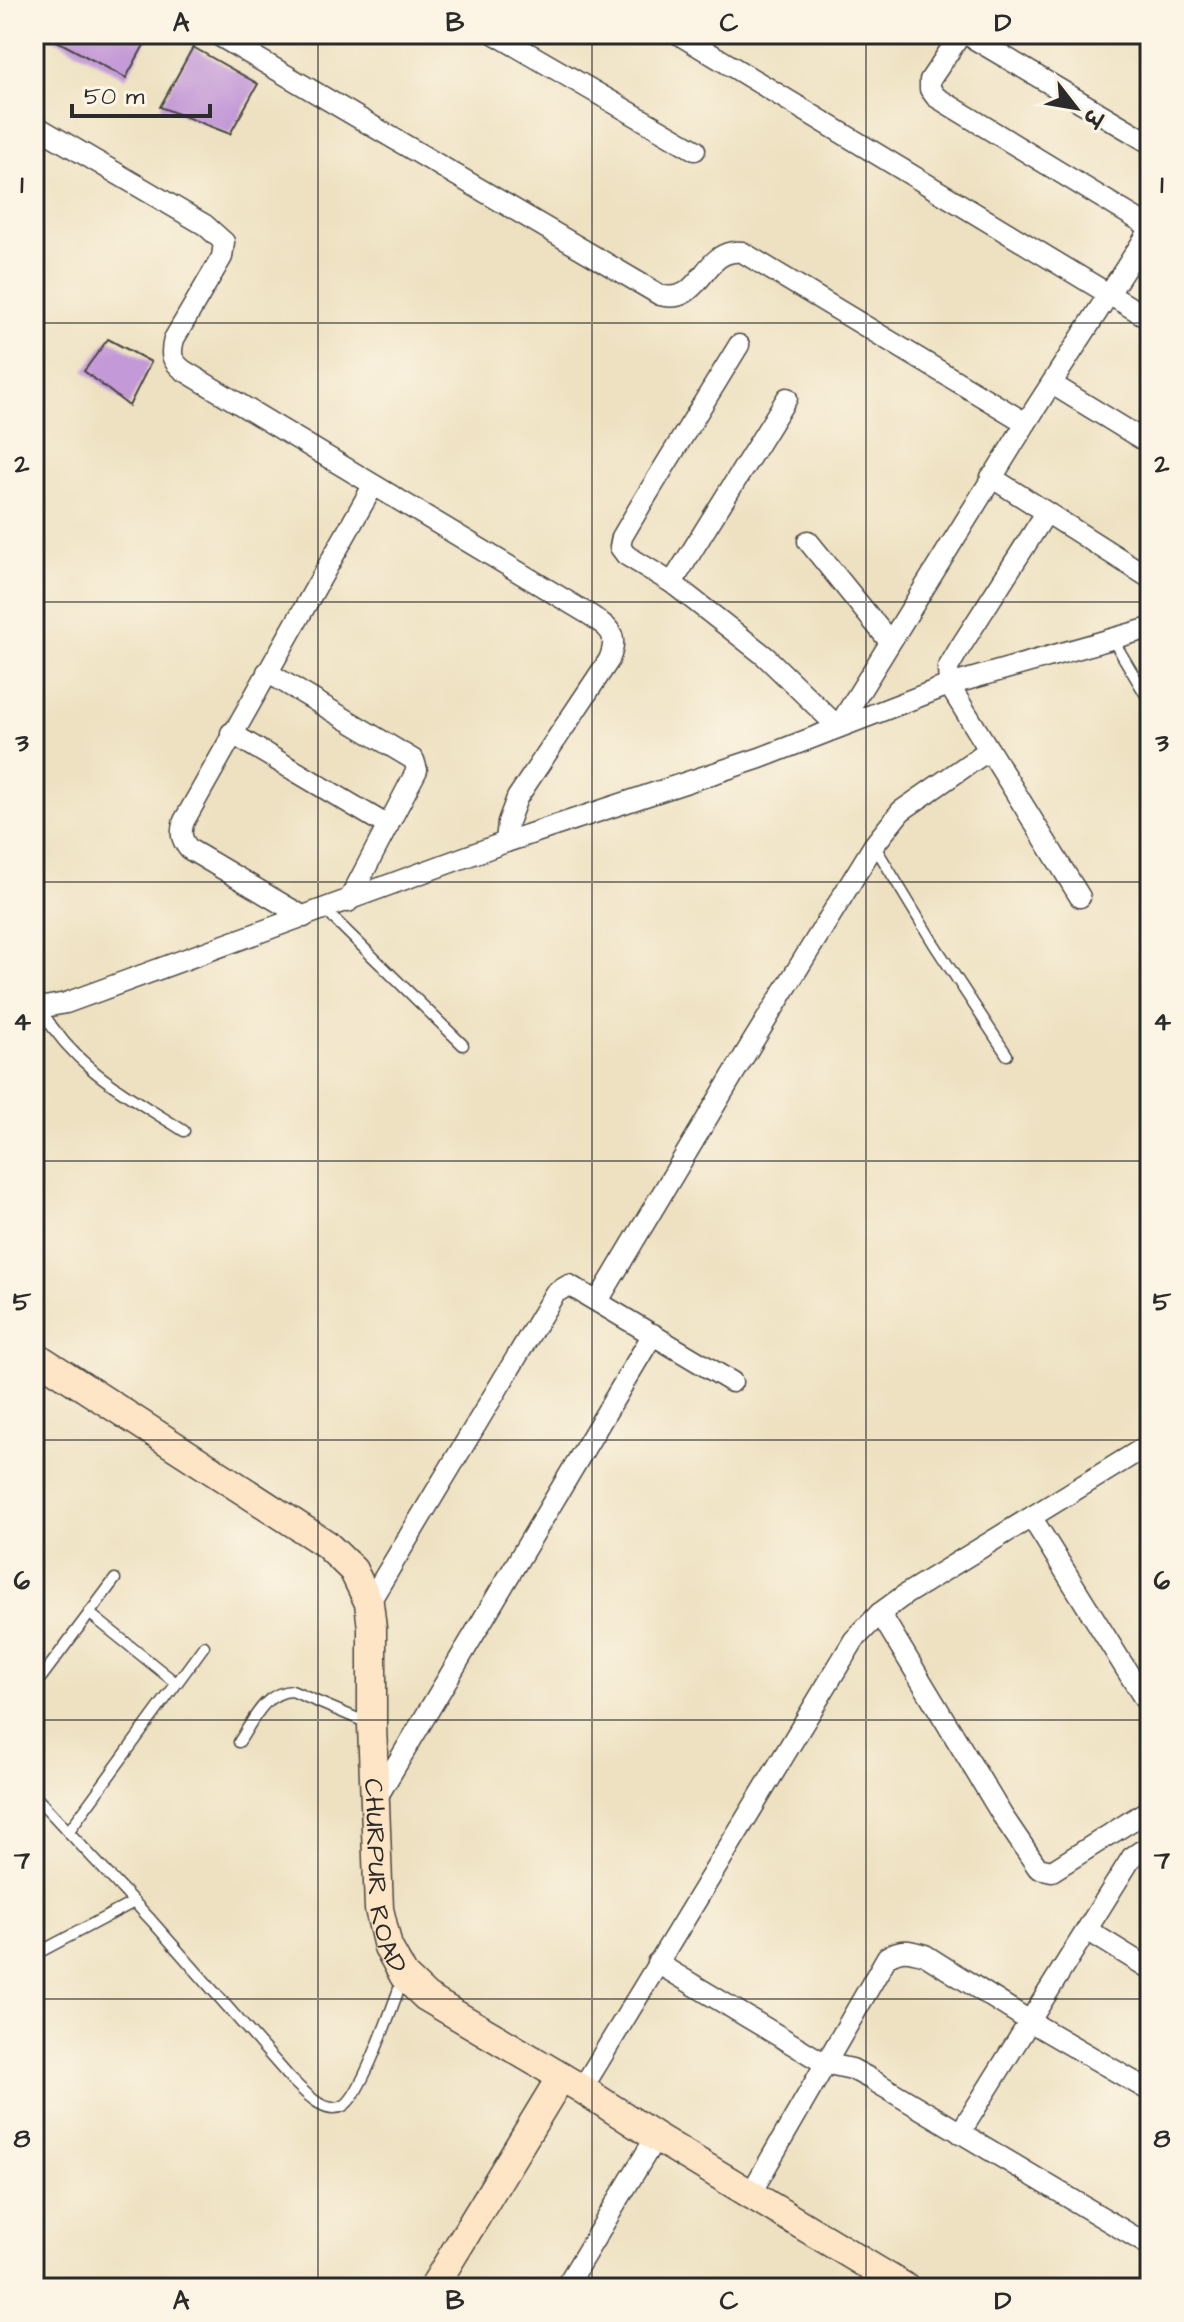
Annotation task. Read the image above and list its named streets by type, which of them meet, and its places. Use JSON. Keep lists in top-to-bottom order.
{
  "streets": {
    "street": ["CHURPUR ROAD"]
  },
  "scale_bar": "50 m",
  "north": "bottom right",
  "grid": {
    "columns": [
      "A",
      "B",
      "C",
      "D"
    ],
    "rows": [
      "1",
      "2",
      "3",
      "4",
      "5",
      "6",
      "7",
      "8"
    ]
  }
}
